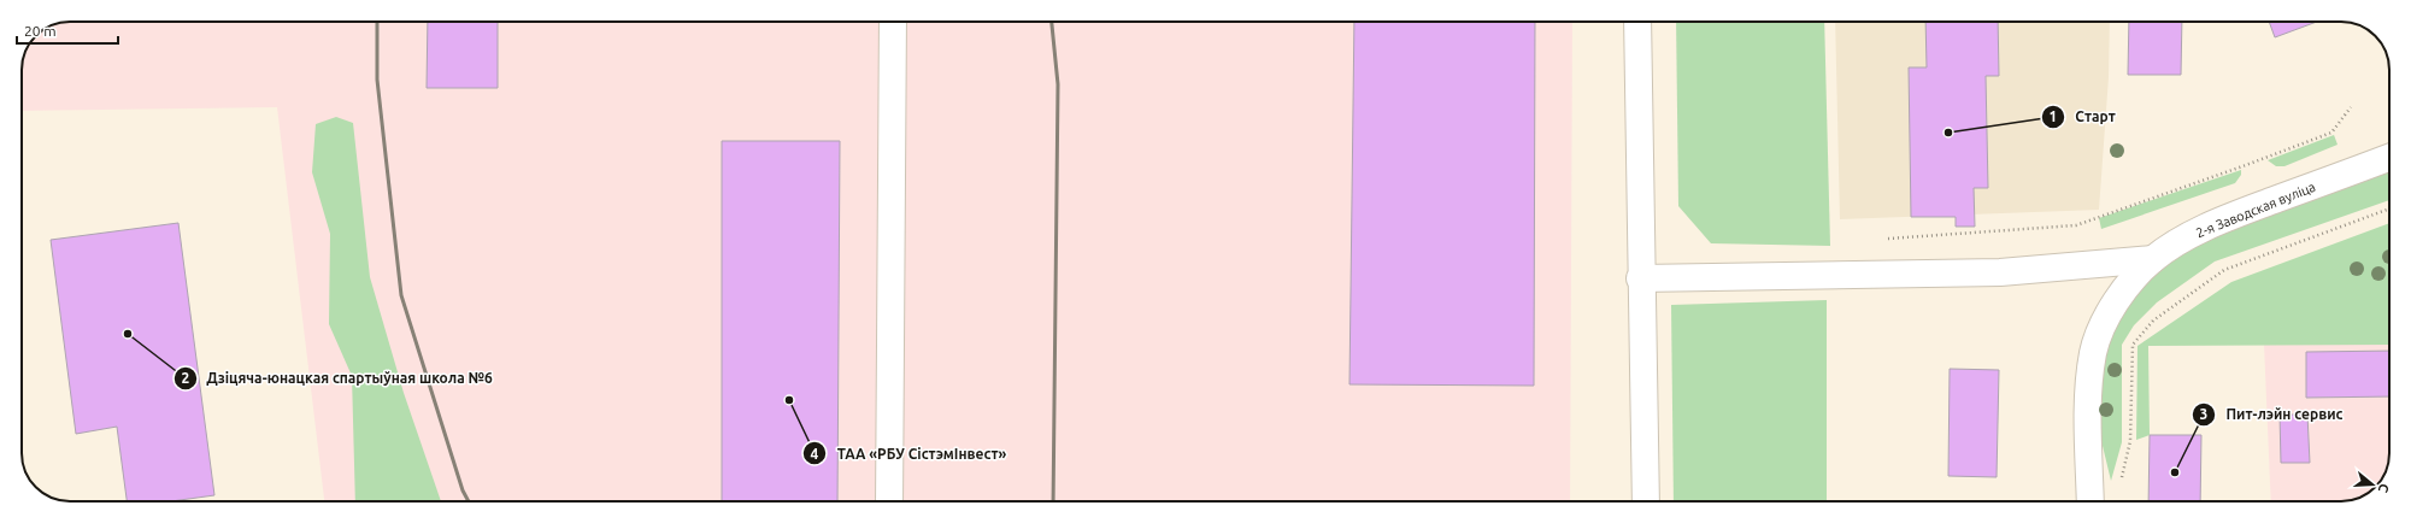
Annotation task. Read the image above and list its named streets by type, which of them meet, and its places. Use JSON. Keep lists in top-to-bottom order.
{
  "streets": {
    "street": ["2-я Заводская вуліца"]
  },
  "places": [
    "Старт",
    "Дзіцяча-юнацкая спартыўная школа №6",
    "ТАА «РБУ СістэмІнвест»",
    "Пит-лэйн сервис"
  ],
  "scale_bar": "20 m",
  "north": "right"
}
